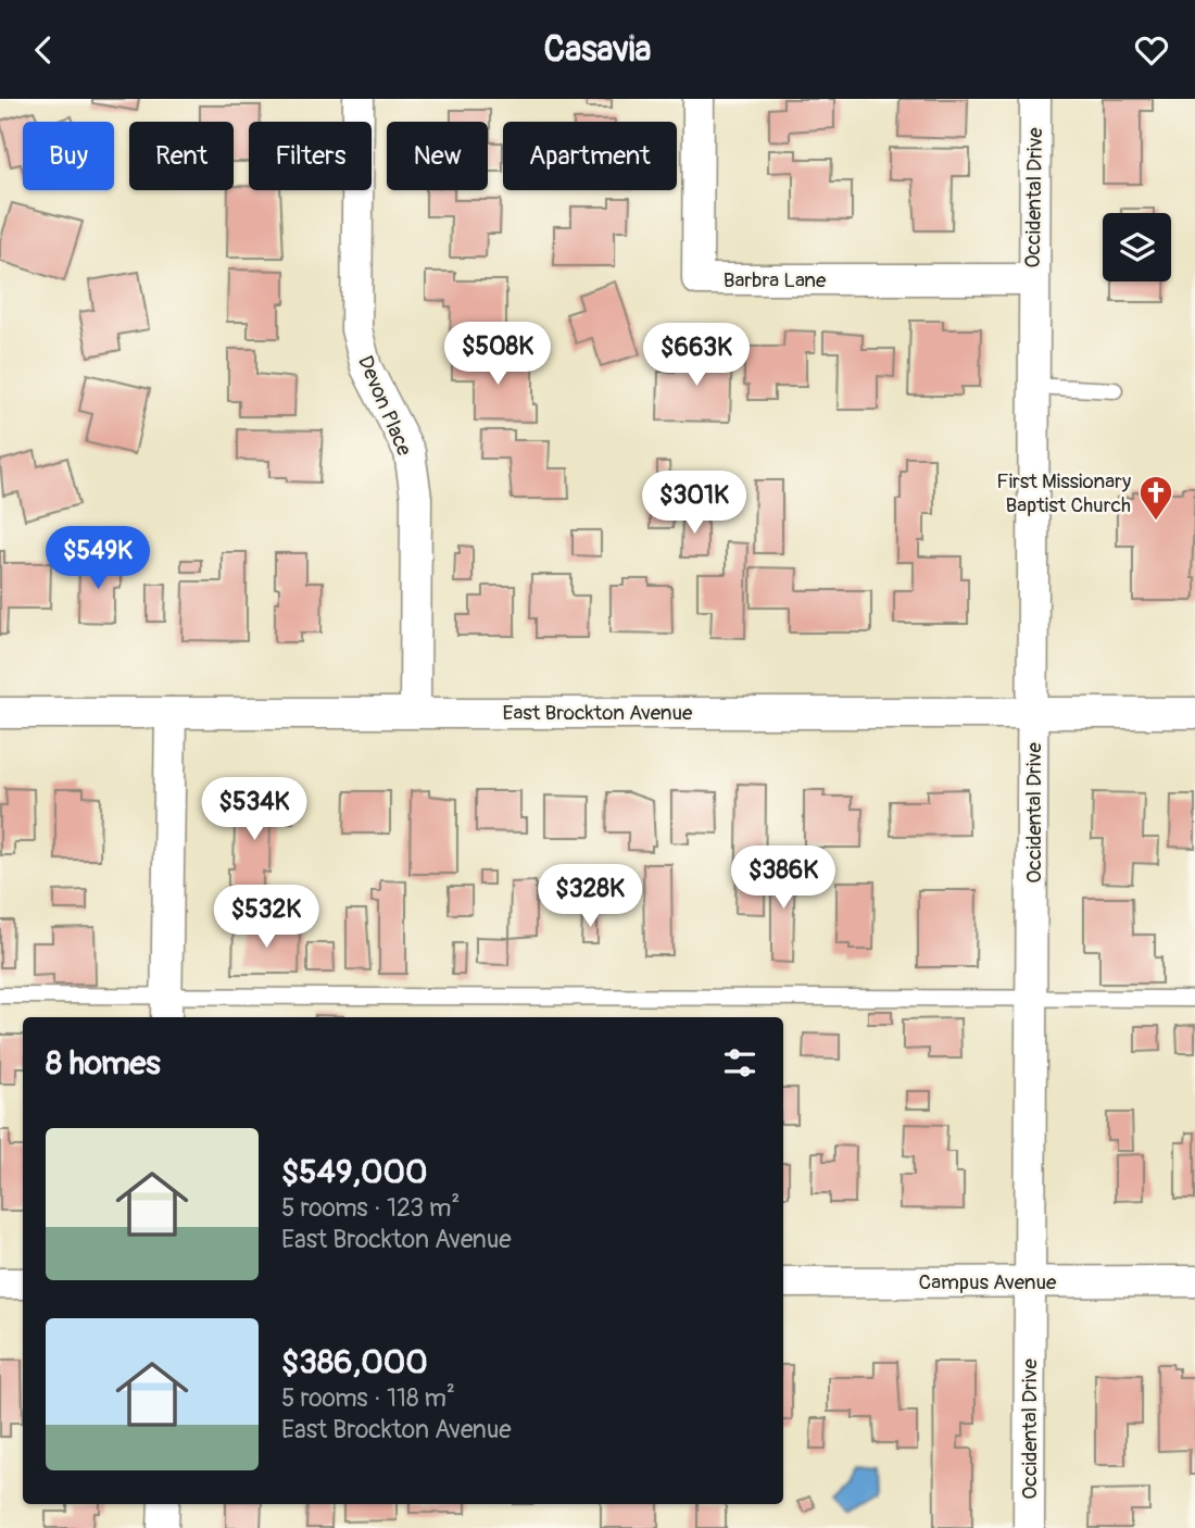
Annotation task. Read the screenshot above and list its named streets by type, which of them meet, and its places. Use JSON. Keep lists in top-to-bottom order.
{
  "streets": {
    "street": [
      "Occidental Drive",
      "Barbra Lane",
      "Devon Place",
      "East Brockton Avenue",
      "Campus Avenue"
    ]
  },
  "crossings": [
    ["Occidental Drive", "Barbra Lane"],
    ["Occidental Drive", "East Brockton Avenue"],
    ["Occidental Drive", "Campus Avenue"],
    ["Devon Place", "East Brockton Avenue"]
  ],
  "places": {
    "church": ["First Missionary Baptist Church"]
  },
  "page": {
    "header": "Casavia",
    "chip": [
      "Buy",
      "Rent",
      "Filters",
      "New",
      "Apartment"
    ],
    "price": [
      "$508K",
      "$663K",
      "$301K",
      "$549K",
      "$534K",
      "$386K",
      "$328K",
      "$532K"
    ],
    "heading": "8 homes",
    "list": [
      {
        "name": "$549,000",
        "note": "5 rooms · 123 m² · East Brockton Avenue"
      },
      {
        "name": "$386,000",
        "note": "5 rooms · 118 m² · East Brockton Avenue"
      }
    ]
  }
}
